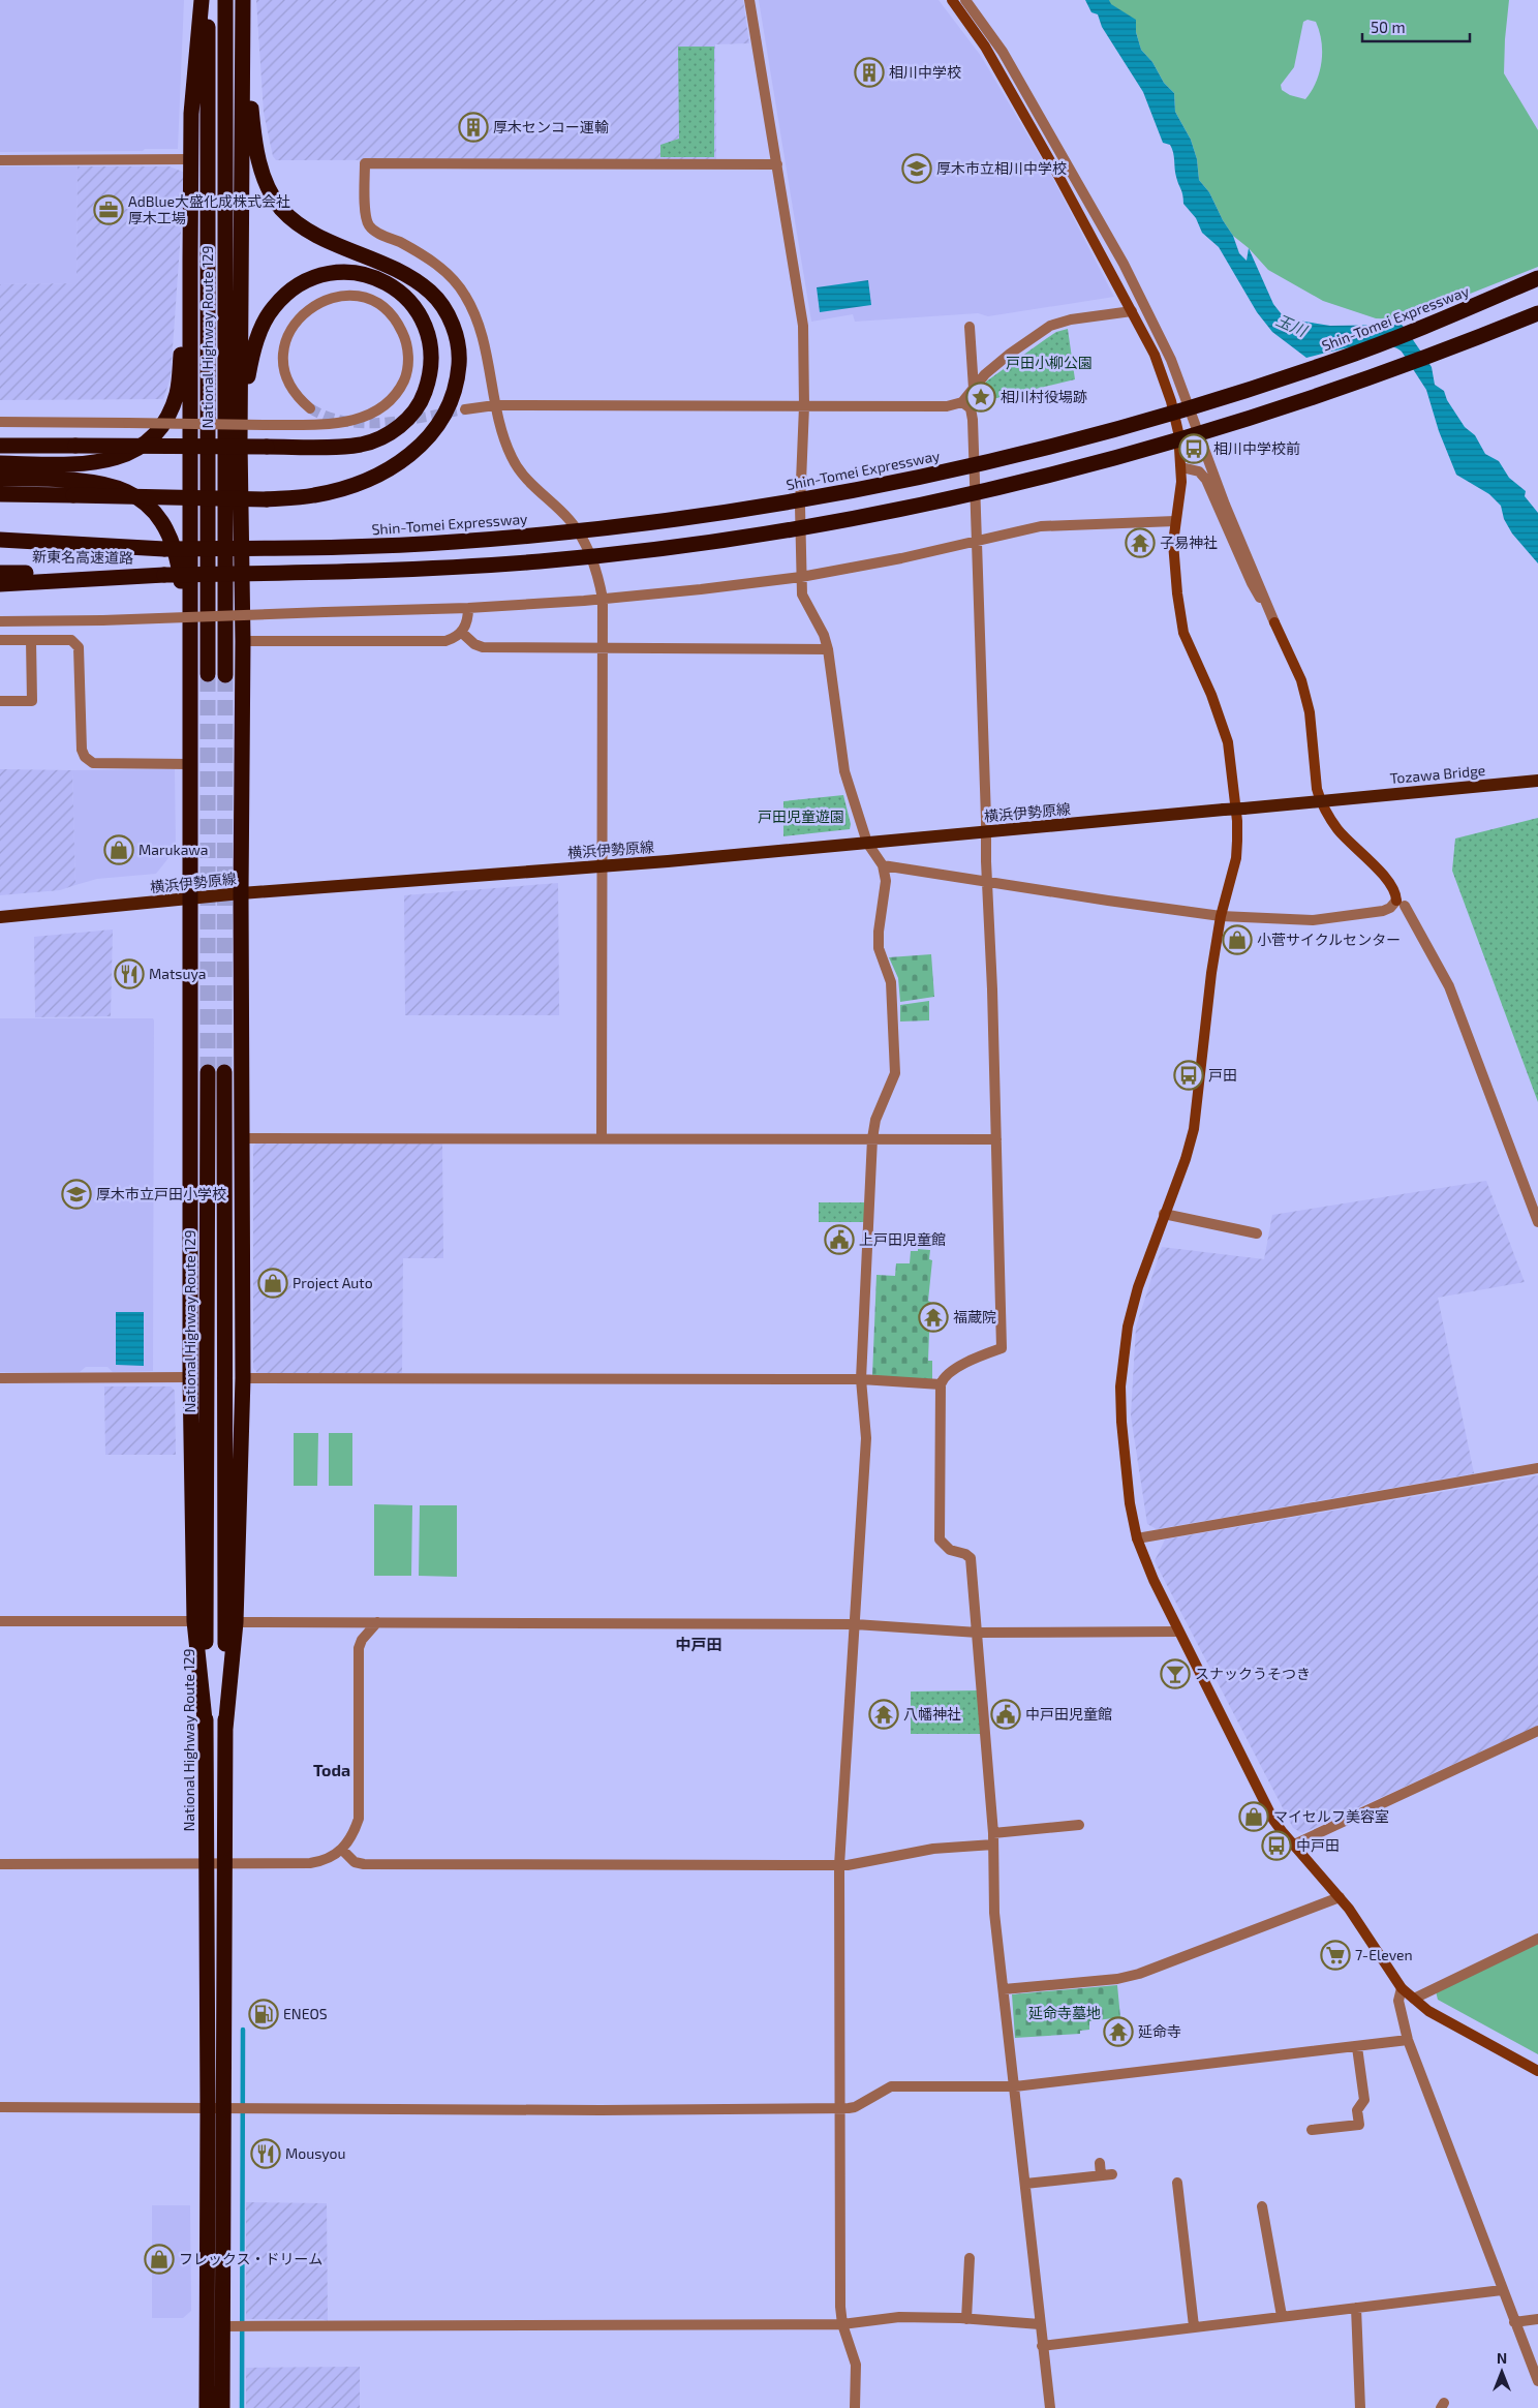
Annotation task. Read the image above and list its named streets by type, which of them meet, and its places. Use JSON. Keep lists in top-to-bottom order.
{
  "streets": {
    "highway": ["Shin-Tomei Expressway", "National Highway Route 129", "新東名高速道路"],
    "main road": ["Tozawa Bridge", "横浜伊勢原線"]
  },
  "crossings": [
    ["Shin-Tomei Expressway", "新東名高速道路"],
    ["Tozawa Bridge", "横浜伊勢原線"]
  ],
  "districts": ["中戸田", "Toda"],
  "water": ["玉川"],
  "parks": ["戸田小柳公園", "戸田児童遊園", "延命寺墓地"],
  "places": {
    "building": ["相川中学校", "厚木センコー運輸"],
    "school or university": ["厚木市立相川中学校", "厚木市立戸田小学校"],
    "office": ["AdBlue大盛化成株式会社 厚木工場"],
    "place": ["相川村役場跡"],
    "bus stop": ["相川中学校前", "戸田", "中戸田"],
    "temple": [
      "子易神社",
      "福蔵院",
      "八幡神社",
      "延命寺"
    ],
    "shop": [
      "Marukawa",
      "小菅サイクルセンター",
      "Project Auto",
      "マイセルフ美容室",
      "フレックス・ドリーム"
    ],
    "restaurant": ["Matsuya", "Mousyou"],
    "public building": ["上戸田児童館", "中戸田児童館"],
    "bar": ["スナックうそつき"],
    "supermarket": ["7-Eleven"],
    "fuel station": ["ENEOS"]
  },
  "scale_bar": "50 m",
  "north": "top"
}
